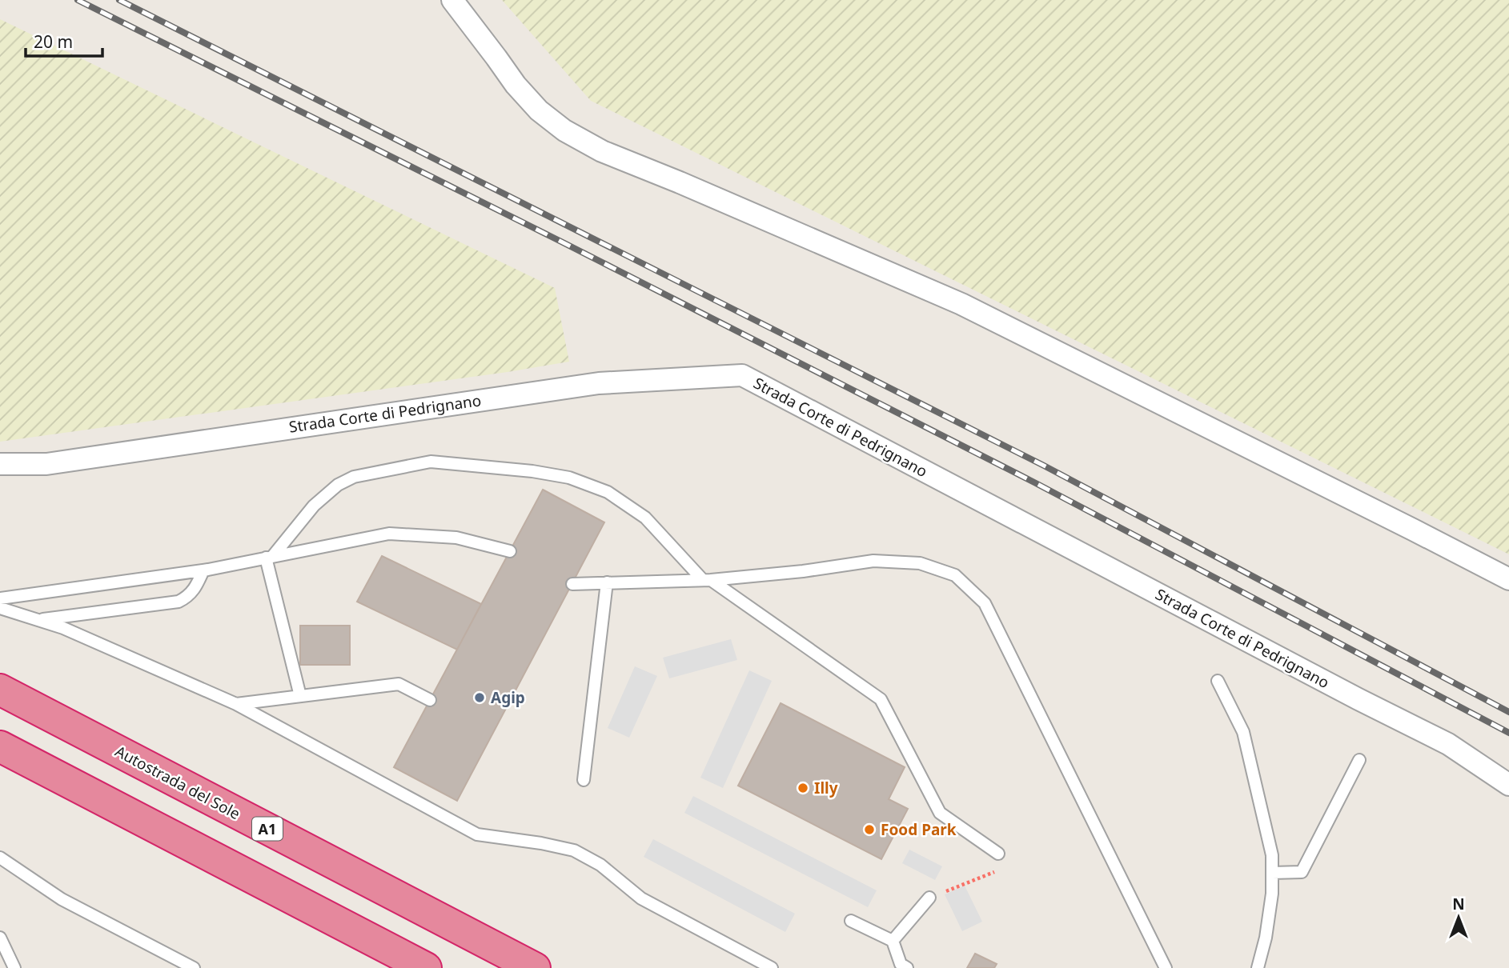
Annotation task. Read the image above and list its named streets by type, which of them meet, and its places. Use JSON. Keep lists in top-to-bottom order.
{
  "streets": {
    "highway": ["Autostrada del Sole", "A1"],
    "street": ["Strada Corte di Pedrignano"]
  },
  "places": ["Agip", "Illy", "Food Park"],
  "scale_bar": "20 m",
  "north": "top"
}
